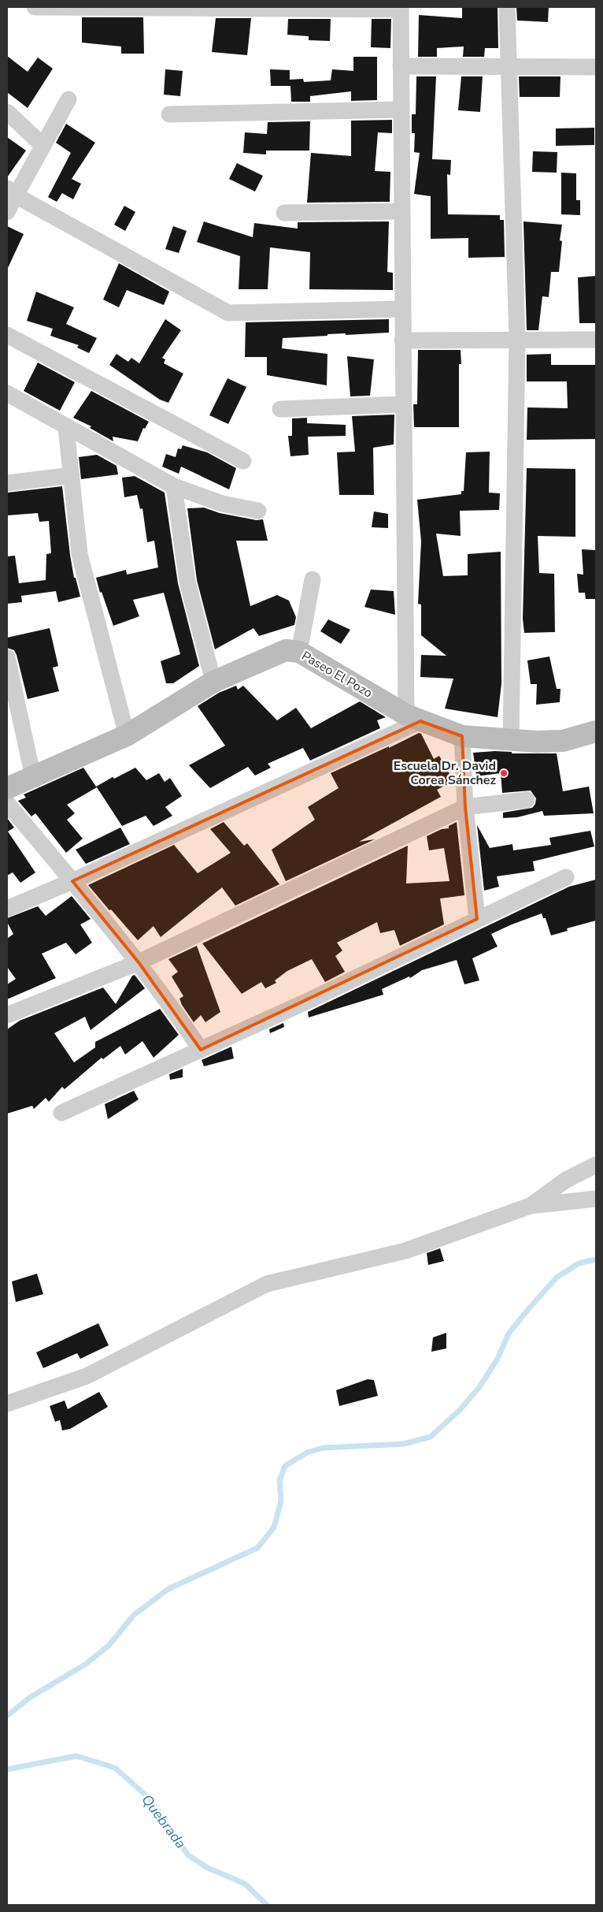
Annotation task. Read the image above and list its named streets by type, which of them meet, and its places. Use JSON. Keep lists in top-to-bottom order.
{
  "streets": {
    "street": ["Paseo El Pozo"]
  },
  "water": ["Quebrada"],
  "places": ["Escuela Dr. David Corea Sánchez"]
}
